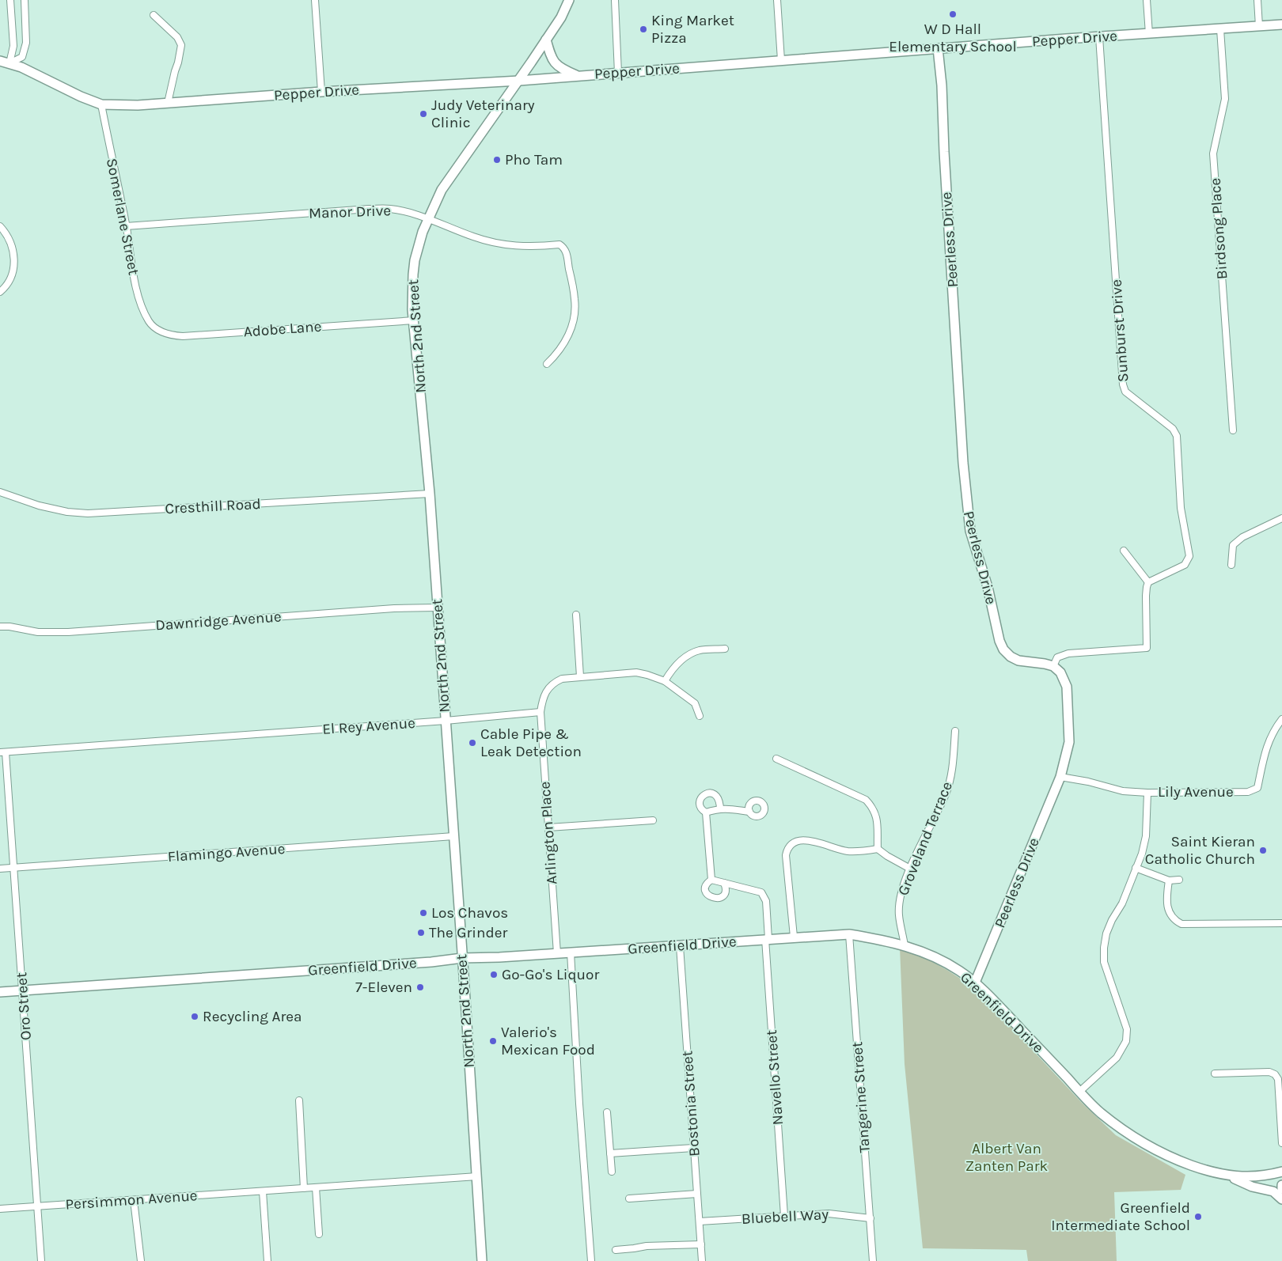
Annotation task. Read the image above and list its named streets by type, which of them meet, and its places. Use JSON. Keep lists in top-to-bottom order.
{
  "streets": {
    "main road": [
      "Pepper Drive",
      "Peerless Drive",
      "North 2nd Street",
      "Greenfield Drive"
    ],
    "street": [
      "Manor Drive",
      "Somerlane Street",
      "Birdsong Place",
      "Adobe Lane",
      "Sunburst Drive",
      "Cresthill Road",
      "Dawnridge Avenue",
      "El Rey Avenue",
      "Lily Avenue",
      "Arlington Place",
      "Groveland Terrace",
      "Flamingo Avenue",
      "Oro Street",
      "Navello Street",
      "Tangerine Street",
      "Bostonia Street",
      "Persimmon Avenue",
      "Bluebell Way"
    ]
  },
  "crossings": [
    ["Pepper Drive", "Somerlane Street"],
    ["Pepper Drive", "Birdsong Place"],
    ["Pepper Drive", "Peerless Drive"],
    ["Pepper Drive", "Sunburst Drive"],
    ["Pepper Drive", "North 2nd Street"],
    ["Manor Drive", "Somerlane Street"],
    ["Manor Drive", "North 2nd Street"],
    ["Somerlane Street", "Adobe Lane"],
    ["Peerless Drive", "Lily Avenue"],
    ["Peerless Drive", "Greenfield Drive"],
    ["Adobe Lane", "North 2nd Street"],
    ["North 2nd Street", "Cresthill Road"],
    ["North 2nd Street", "Dawnridge Avenue"],
    ["North 2nd Street", "El Rey Avenue"],
    ["North 2nd Street", "Flamingo Avenue"],
    ["North 2nd Street", "Greenfield Drive"],
    ["El Rey Avenue", "Arlington Place"],
    ["El Rey Avenue", "Oro Street"],
    ["Arlington Place", "Greenfield Drive"],
    ["Groveland Terrace", "Greenfield Drive"],
    ["Flamingo Avenue", "Oro Street"],
    ["Greenfield Drive", "Oro Street"],
    ["Greenfield Drive", "Navello Street"],
    ["Greenfield Drive", "Tangerine Street"],
    ["Greenfield Drive", "Bostonia Street"],
    ["Oro Street", "Persimmon Avenue"],
    ["Navello Street", "Bluebell Way"],
    ["Tangerine Street", "Bluebell Way"],
    ["Bostonia Street", "Bluebell Way"]
  ],
  "parks": ["Albert Van Zanten Park"],
  "places": [
    "W D Hall Elementary School",
    "King Market Pizza",
    "Judy Veterinary Clinic",
    "Pho Tam",
    "Cable Pipe & Leak Detection",
    "Saint Kieran Catholic Church",
    "Los Chavos",
    "The Grinder",
    "Go-Go's Liquor",
    "7-Eleven",
    "Recycling Area",
    "Valerio's Mexican Food",
    "Greenfield Intermediate School"
  ]
}
